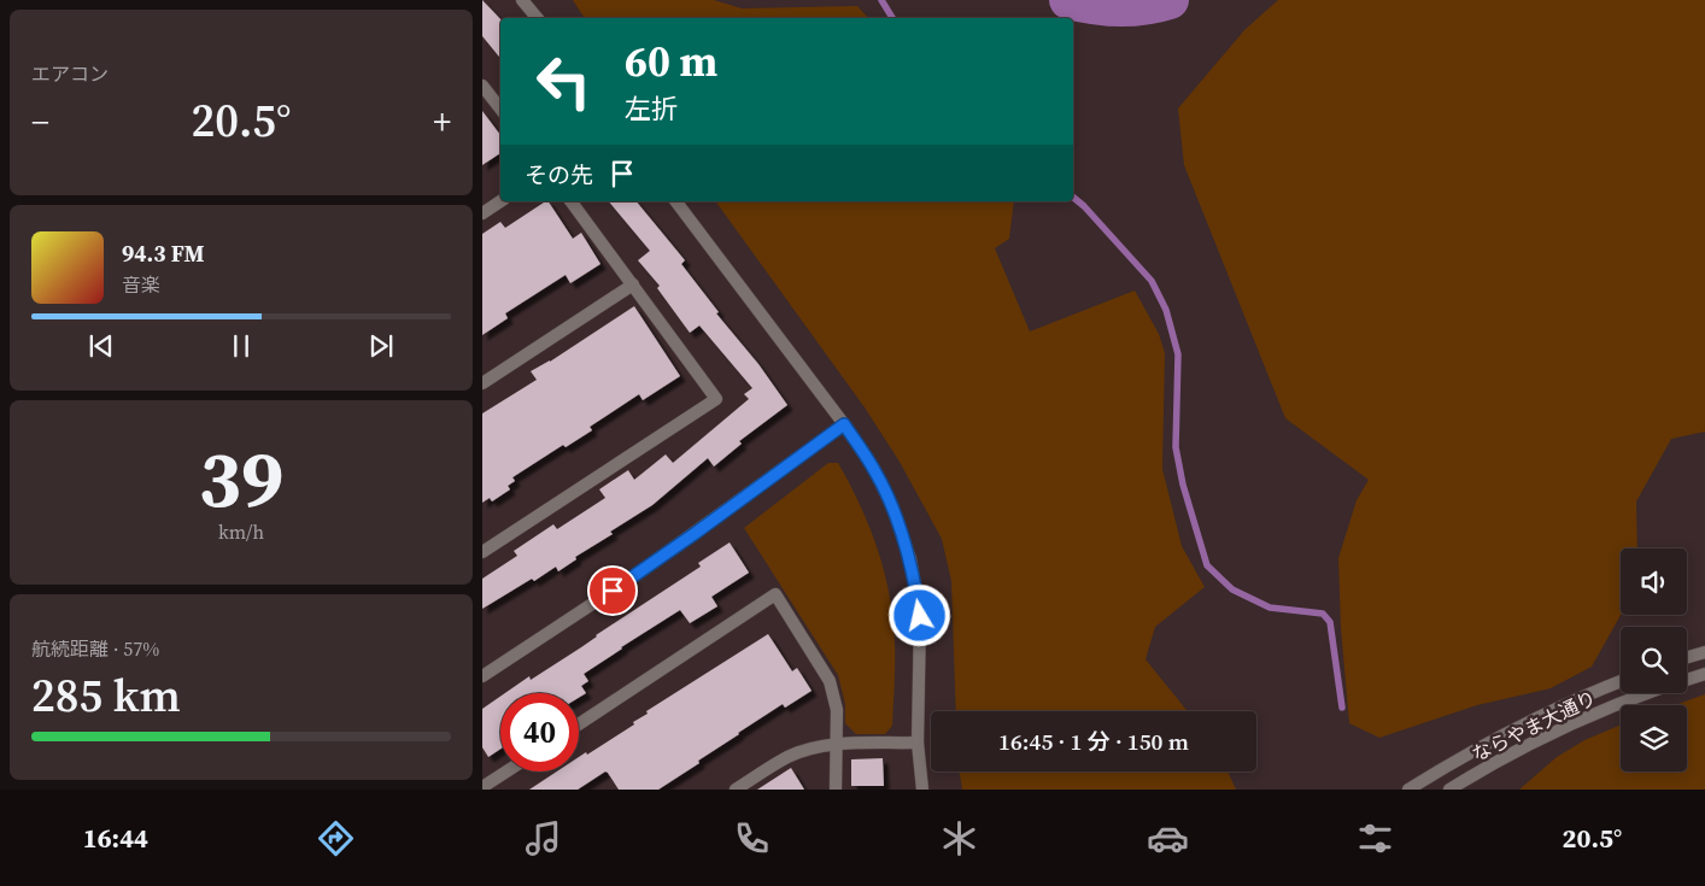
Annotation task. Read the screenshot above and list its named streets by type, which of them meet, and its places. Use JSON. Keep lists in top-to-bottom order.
{
  "streets": {
    "street": ["ならやま大通り"]
  },
  "page": {
    "tile": [
      "エアコン",
      ["39", "km/h"],
      ["航続距離 · 57%", "285 km"]
    ],
    "turn": ["60 m", "左折"],
    "heat": ["−", "20.5°", "+"],
    "then": "その先",
    "song": ["94.3 FM", "音楽"],
    "limit": "40",
    "trip": "16:45 · 1 分 · 150 m",
    "tabs": ["16:44", "20.5°"]
  }
}
